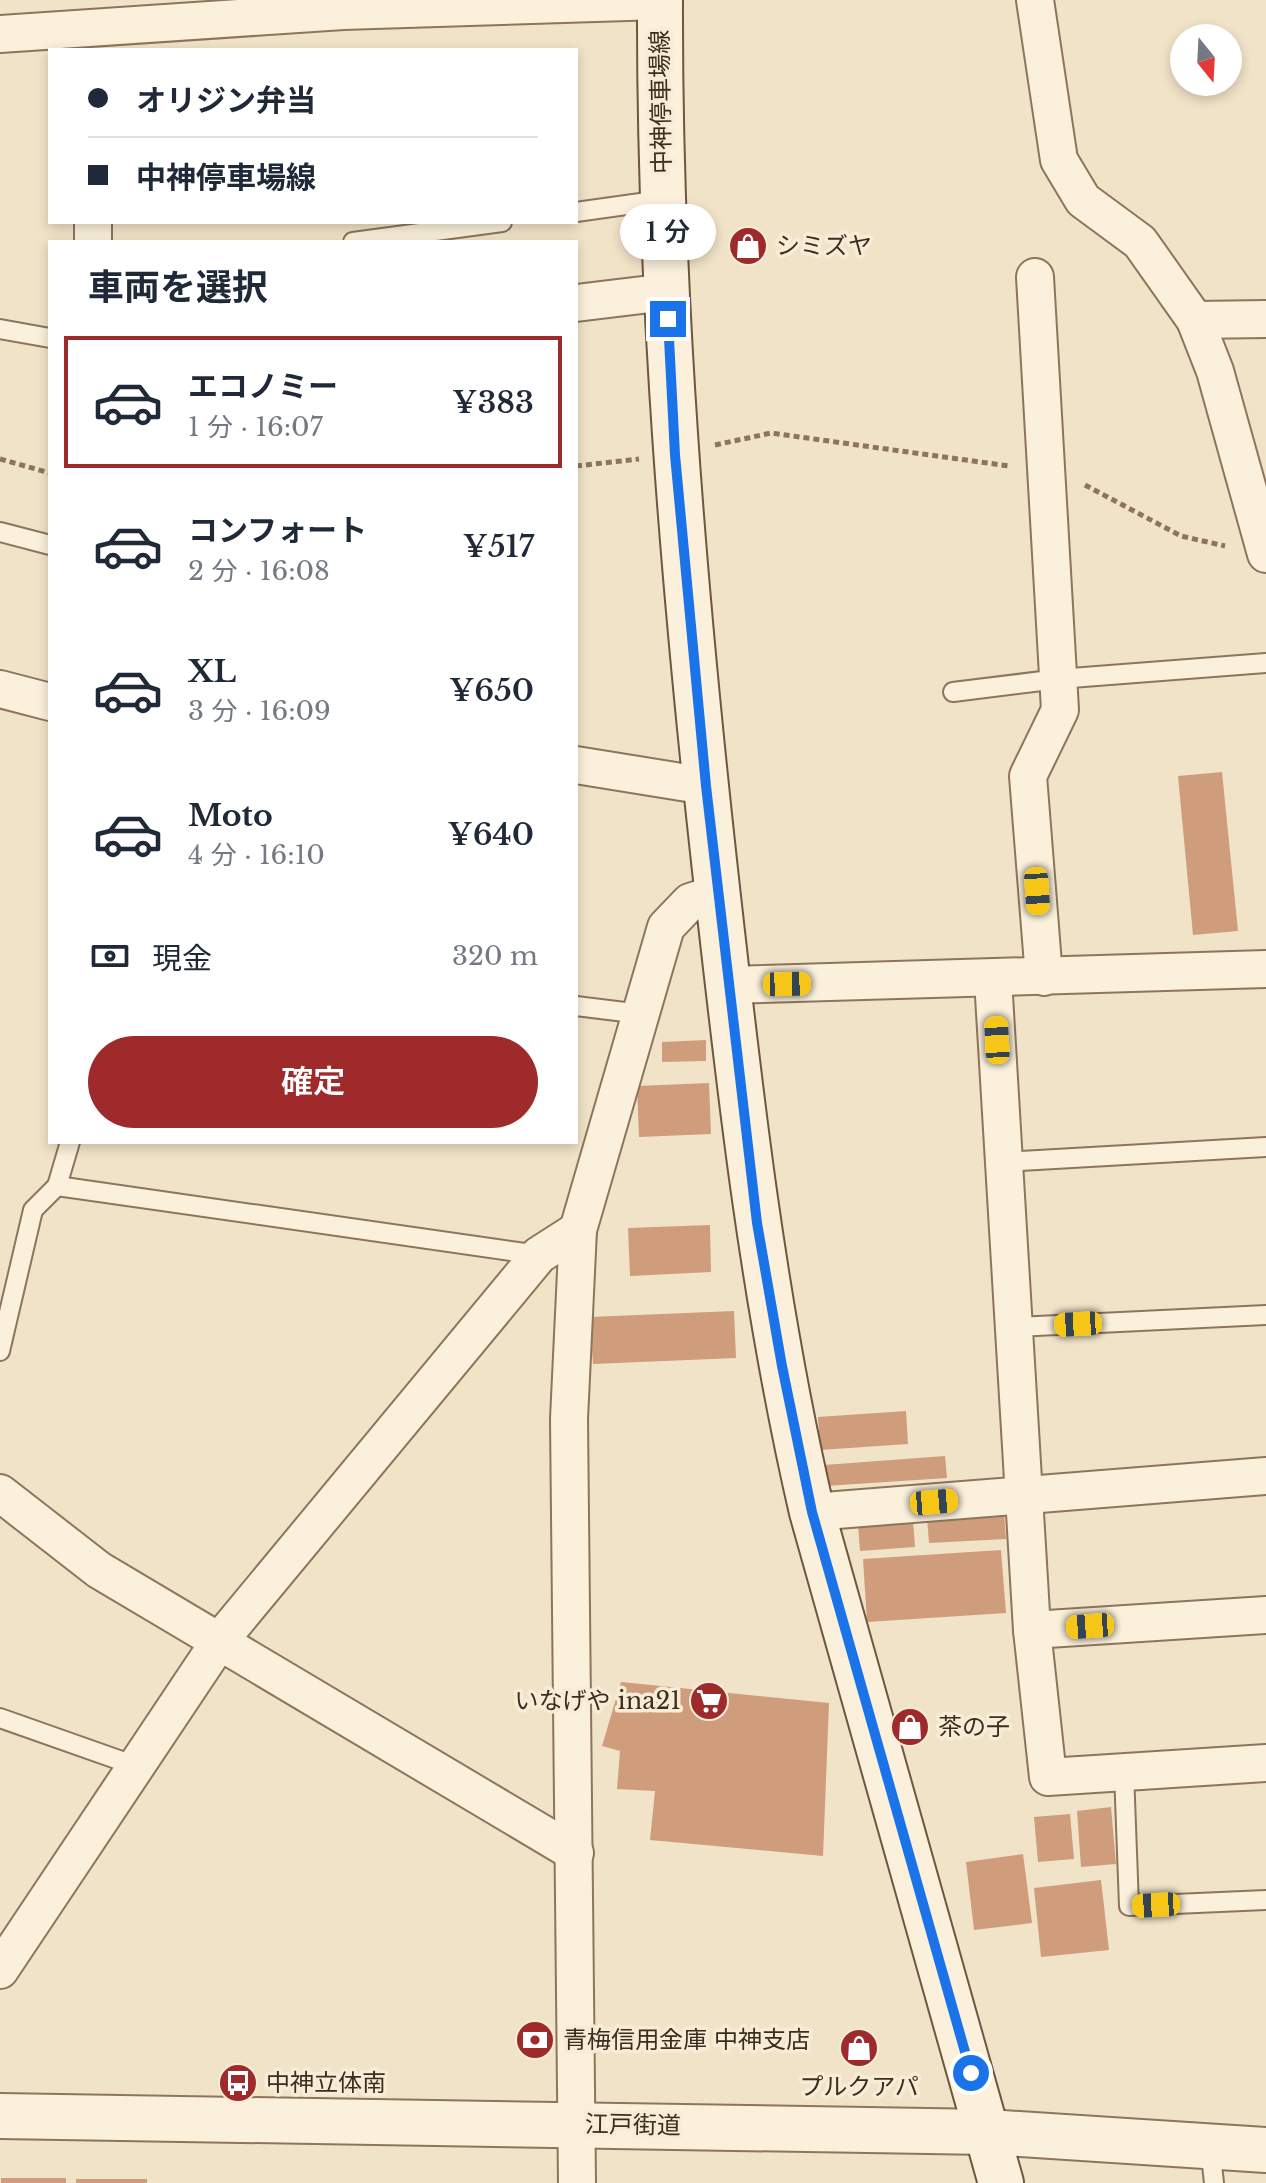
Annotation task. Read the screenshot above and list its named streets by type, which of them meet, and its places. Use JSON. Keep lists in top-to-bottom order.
{
  "streets": {
    "main road": ["中神停車場線", "江戸街道"]
  },
  "crossings": [
    ["中神停車場線", "江戸街道"]
  ],
  "places": {
    "shop": ["シミズヤ", "茶の子", "プルクアパ"],
    "supermarket": ["いなげや ina21"],
    "bank": ["青梅信用金庫 中神支店"],
    "bus stop": ["中神立体南"]
  },
  "north": "bottom",
  "page": {
    "banner": ["オリジン弁当", "中神停車場線"],
    "bubble": "1 分",
    "heading": "車両を選択",
    "list": [
      {
        "name": "エコノミー",
        "note": "1 分 · 16:07",
        "value": "¥383"
      },
      {
        "name": "コンフォート",
        "note": "2 分 · 16:08",
        "value": "¥517"
      },
      {
        "name": "XL",
        "note": "3 分 · 16:09",
        "value": "¥650"
      },
      {
        "name": "Moto",
        "note": "4 分 · 16:10",
        "value": "¥640"
      }
    ],
    "pay": ["現金", "320 m"],
    "buttons": "確定"
  }
}
